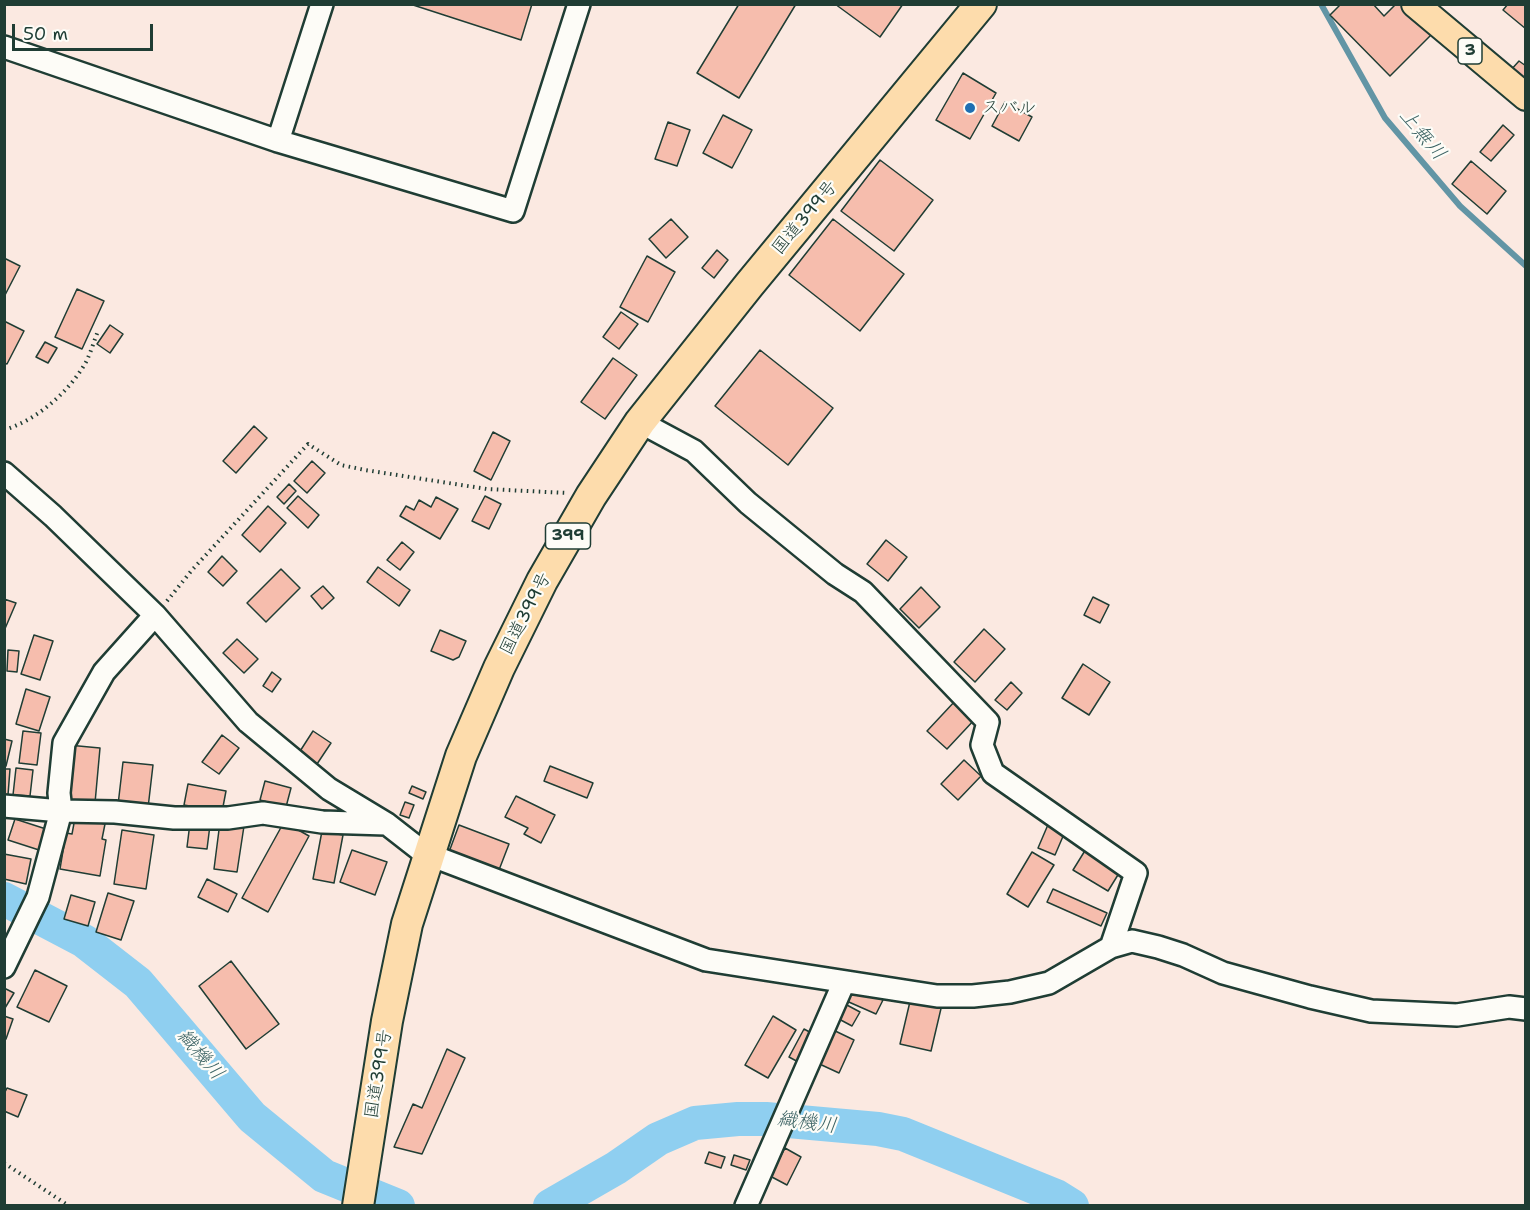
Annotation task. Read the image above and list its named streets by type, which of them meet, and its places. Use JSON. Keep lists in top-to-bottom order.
{
  "streets": {
    "highway": ["国道399号", "399"],
    "main road": ["3"]
  },
  "water": ["上無川", "織機川"],
  "places": ["スバル"],
  "scale_bar": "50 m"
}
